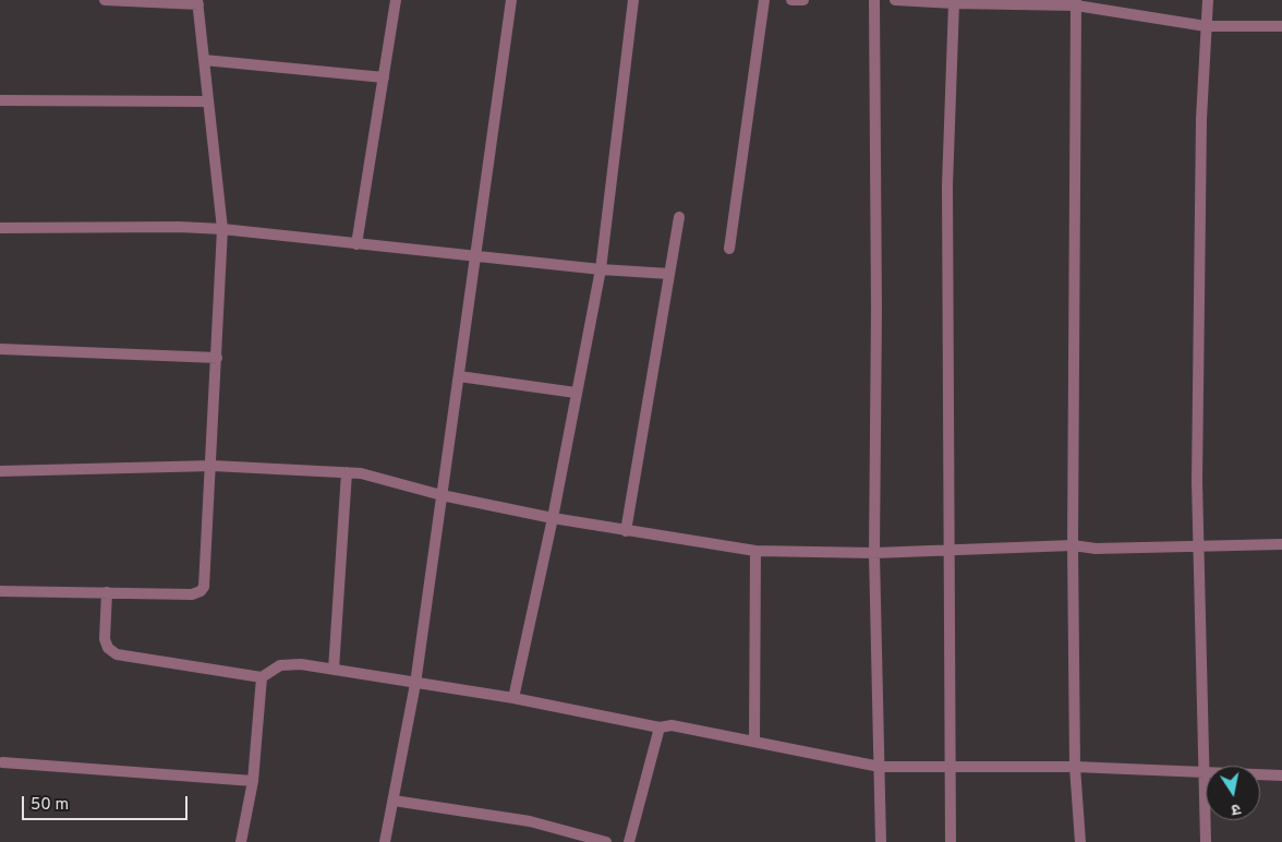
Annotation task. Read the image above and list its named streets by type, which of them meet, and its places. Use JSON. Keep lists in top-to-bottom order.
{
  "scale_bar": "50 m",
  "north": "bottom"
}
